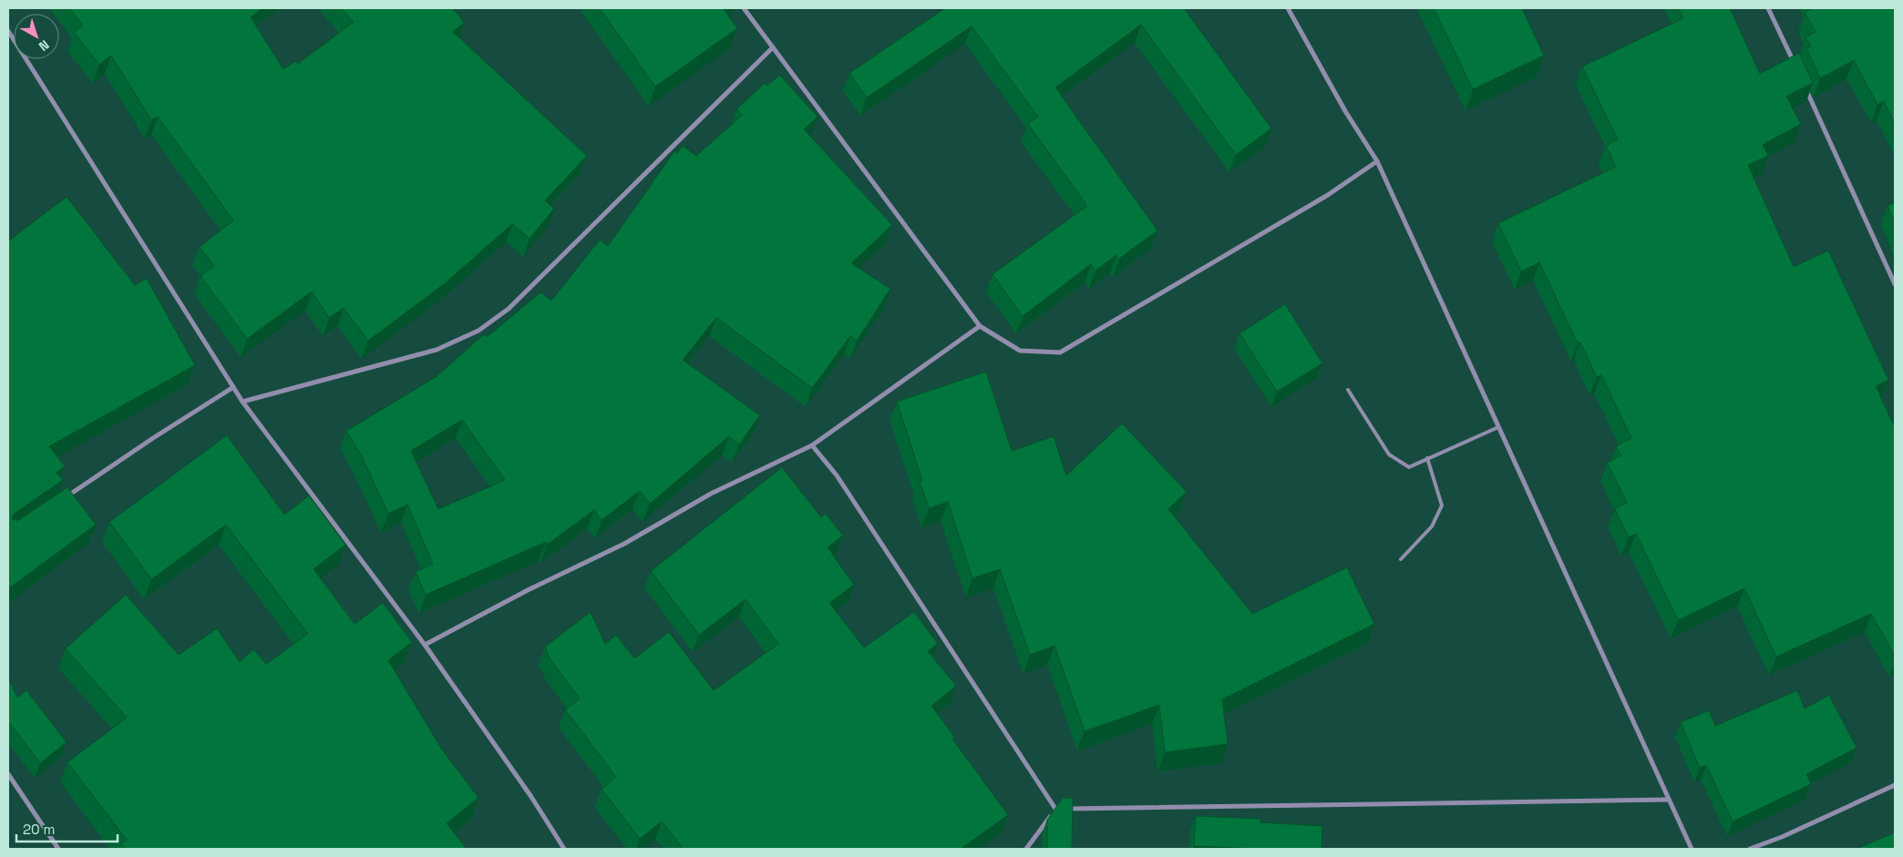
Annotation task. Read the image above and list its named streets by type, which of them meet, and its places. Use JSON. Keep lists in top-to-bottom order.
{
  "scale_bar": "20 m",
  "north": "bottom right"
}
